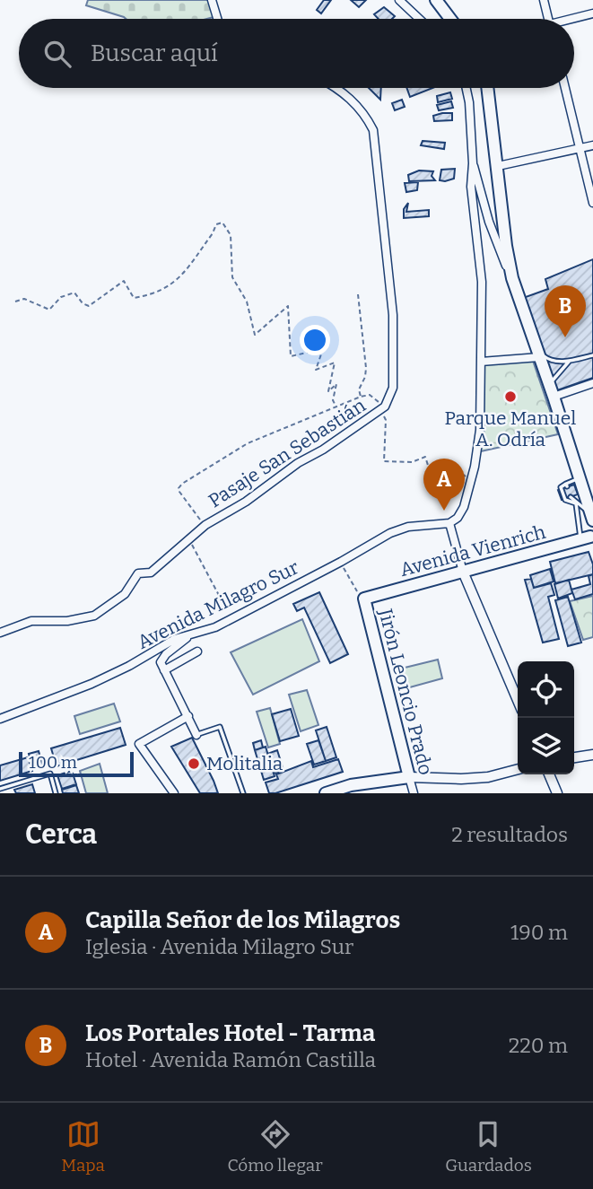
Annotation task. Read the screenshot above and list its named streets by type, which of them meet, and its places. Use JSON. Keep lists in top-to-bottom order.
{
  "streets": {
    "highway": ["Avenida Vienrich", "Jirón Leoncio Prado"],
    "street": ["Pasaje San Sebastián", "Avenida Milagro Sur"]
  },
  "crossings": [
    ["Avenida Vienrich", "Jirón Leoncio Prado"]
  ],
  "places": ["Parque Manuel A. Odría", "Molitalia"],
  "scale_bar": "100 m",
  "page": {
    "search": "Buscar aquí",
    "pins": ["B", "A"],
    "scale": "100 m",
    "heading": ["Cerca", "2 resultados"],
    "list": [
      {
        "mark": "A",
        "name": "Capilla Señor de los Milagros",
        "note": "Iglesia · Avenida Milagro Sur",
        "value": "190 m"
      },
      {
        "mark": "B",
        "name": "Los Portales Hotel - Tarma",
        "note": "Hotel · Avenida Ramón Castilla",
        "value": "220 m"
      }
    ],
    "nav": ["Mapa", "Cómo llegar", "Guardados"]
  }
}
